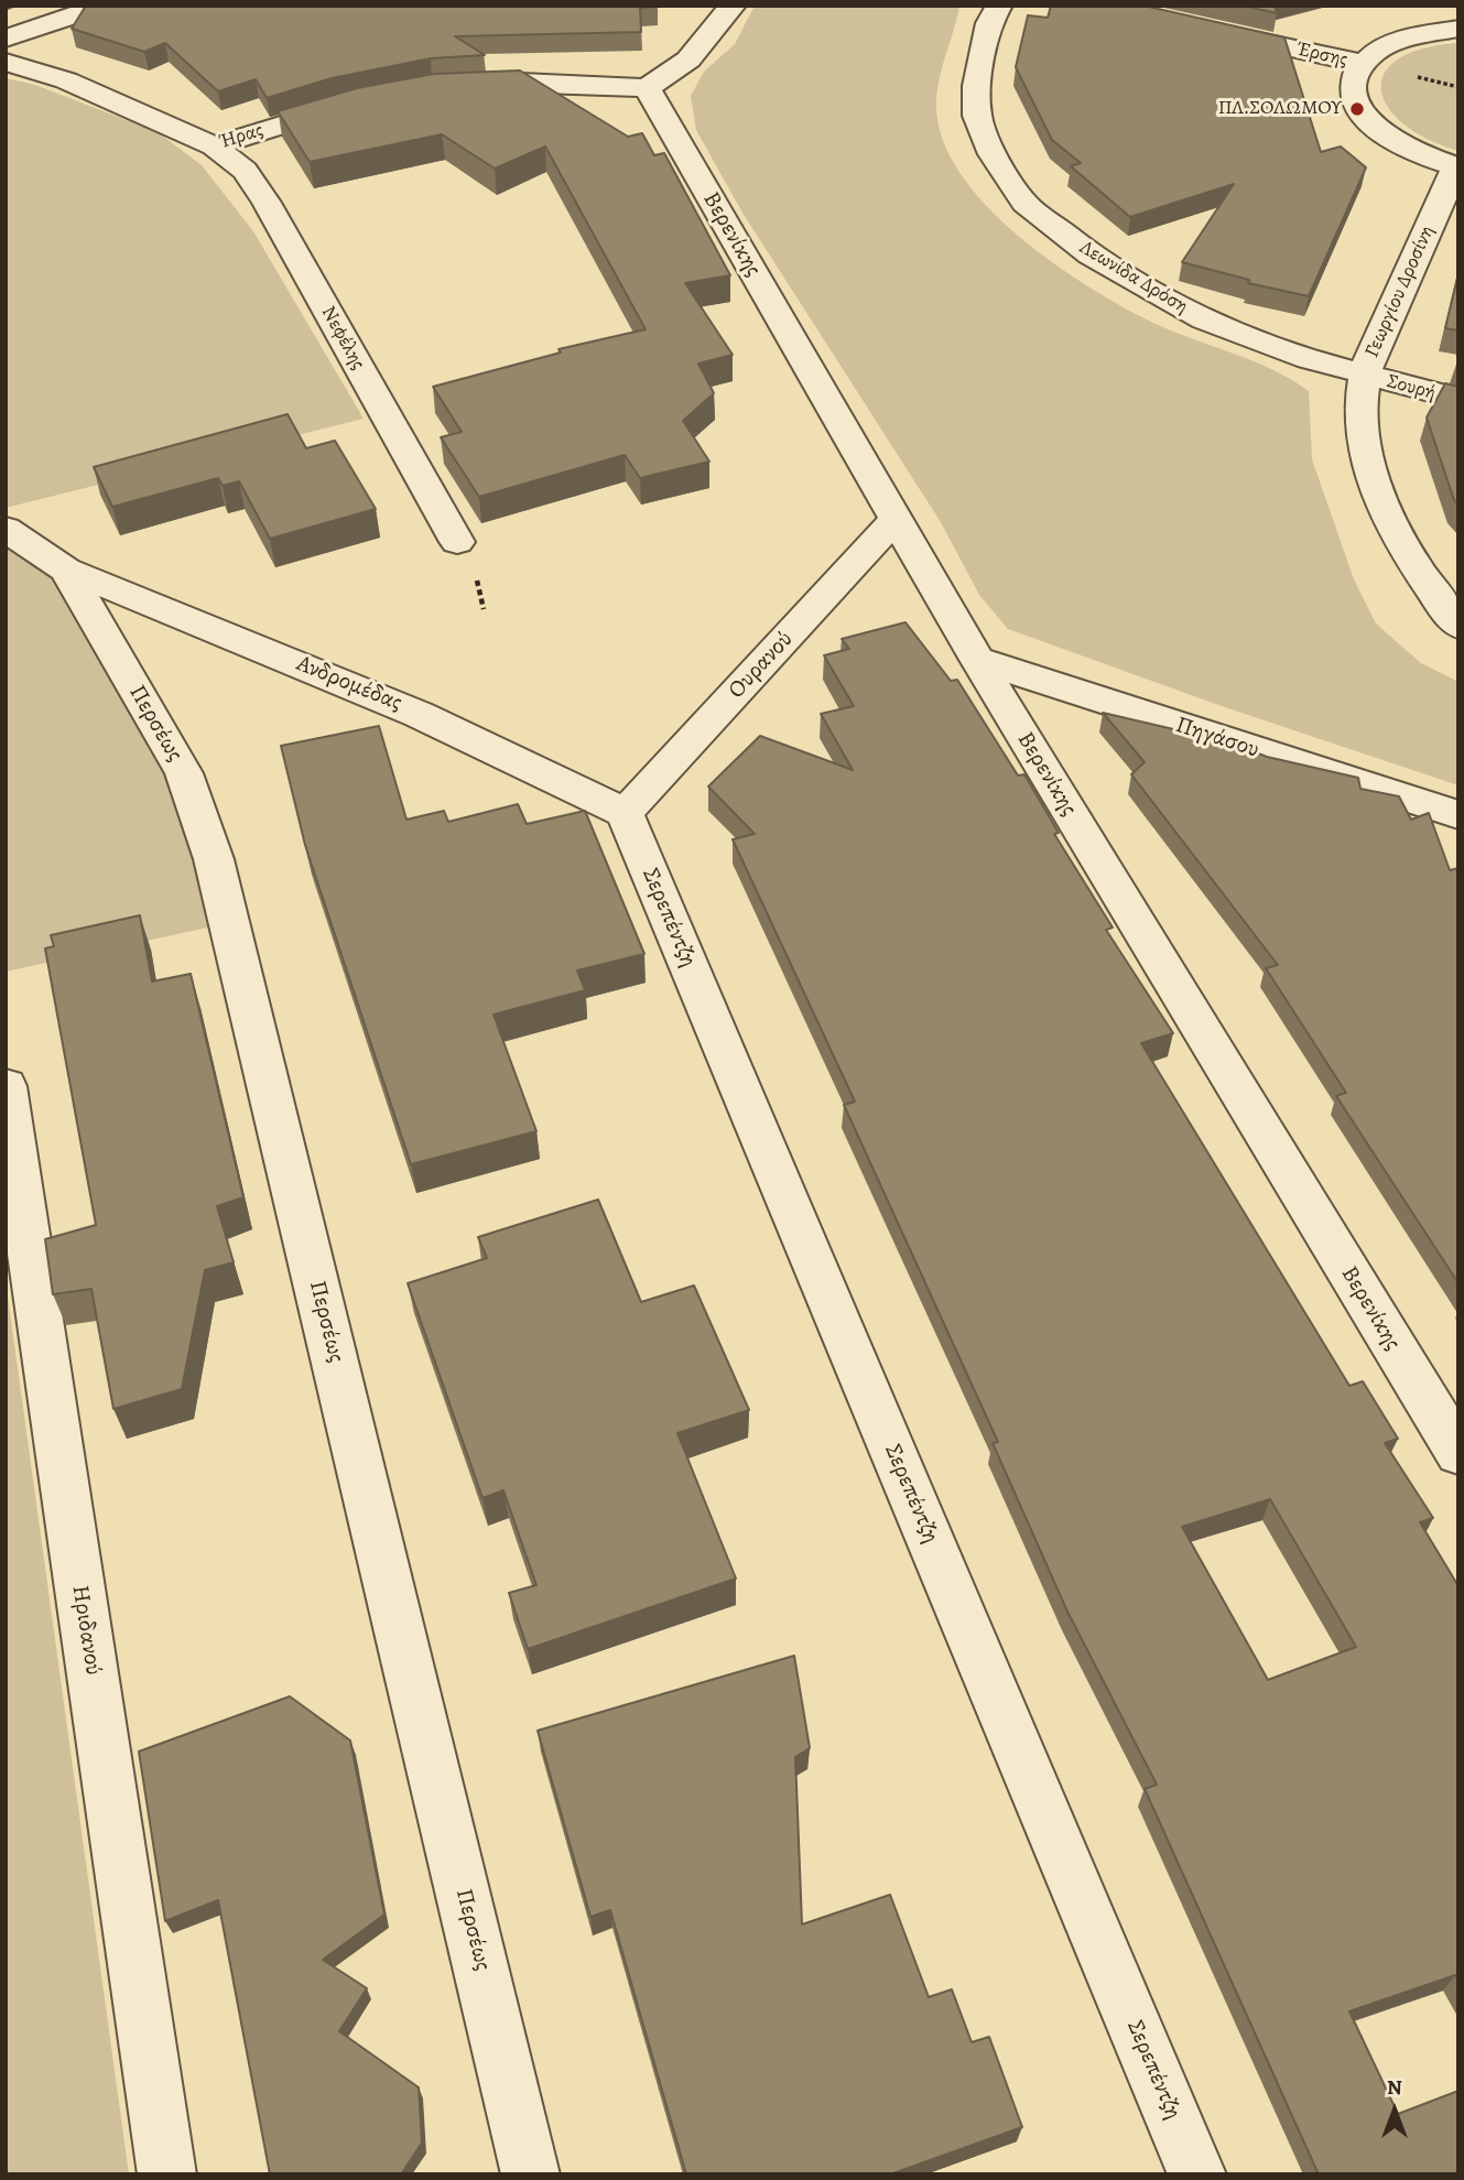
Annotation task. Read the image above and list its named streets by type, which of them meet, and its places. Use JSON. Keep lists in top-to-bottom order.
{
  "streets": {
    "street": [
      "Έρσης",
      "Ήρας",
      "Βερενίκης",
      "Λεωνίδα Δρόση",
      "Γεωργίου Δροσίνη",
      "Νεφέλης",
      "Σουρή",
      "Ουρανού",
      "Ανδρομέδας",
      "Περσέως",
      "Πηγάσου",
      "Σερεπέντζη",
      "Ηριδανού"
    ]
  },
  "crossings": [
    ["Ήρας", "Νεφέλης"],
    ["Βερενίκης", "Ουρανού"],
    ["Βερενίκης", "Πηγάσου"],
    ["Λεωνίδα Δρόση", "Γεωργίου Δροσίνη"],
    ["Λεωνίδα Δρόση", "Σουρή"],
    ["Γεωργίου Δροσίνη", "Σουρή"],
    ["Ουρανού", "Ανδρομέδας"],
    ["Ουρανού", "Σερεπέντζη"],
    ["Ανδρομέδας", "Περσέως"],
    ["Ανδρομέδας", "Σερεπέντζη"]
  ],
  "places": ["ΠΛ.ΣΟΛΩΜΟΥ"],
  "north": "top"
}
